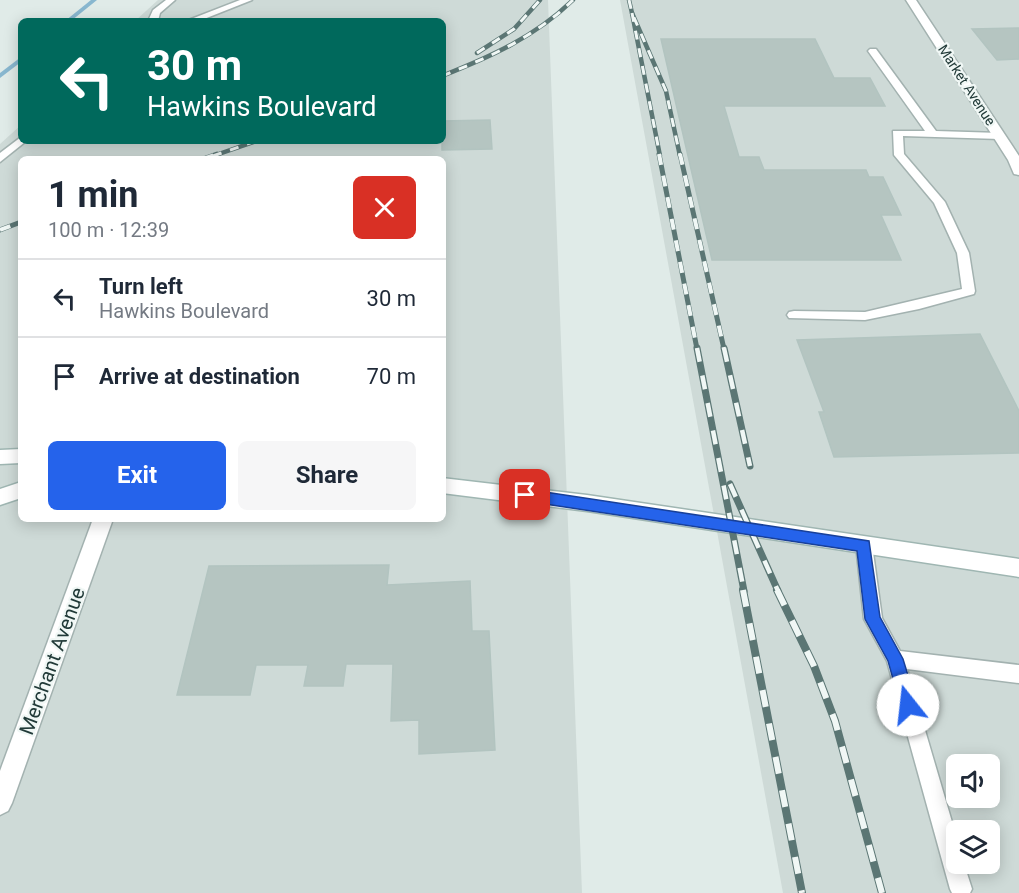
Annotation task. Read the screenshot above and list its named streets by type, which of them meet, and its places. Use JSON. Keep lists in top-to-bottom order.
{
  "streets": {
    "street": ["Market Avenue", "Merchant Avenue"]
  },
  "page": {
    "turn": ["30 m", "Hawkins Boulevard"],
    "heading": ["1 min", "100 m · 12:39"],
    "list": [
      {
        "name": "Turn left",
        "note": "Hawkins Boulevard",
        "value": "30 m"
      },
      {
        "name": "Arrive at destination",
        "value": "70 m"
      }
    ],
    "buttons": ["Exit", "Share"]
  }
}
